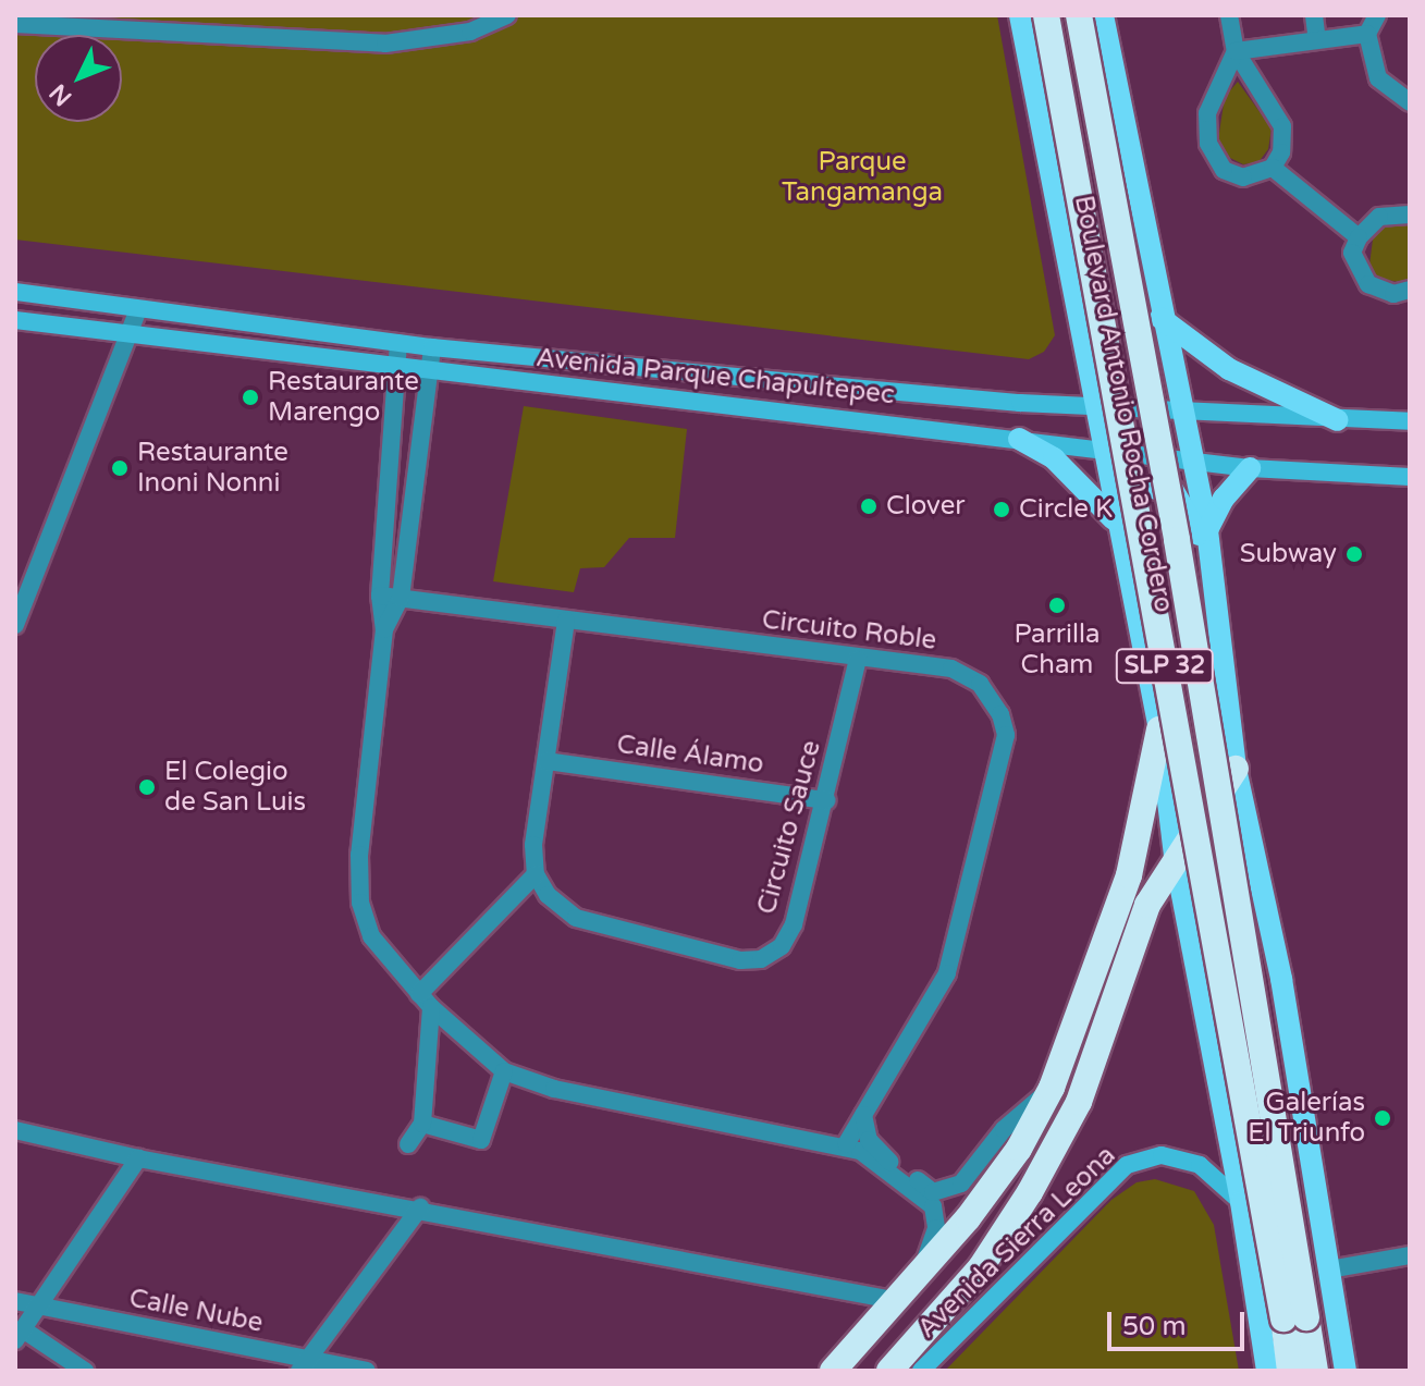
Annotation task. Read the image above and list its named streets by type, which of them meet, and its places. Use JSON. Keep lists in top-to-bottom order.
{
  "streets": {
    "highway": ["SLP 32"],
    "main road": ["Avenida Parque Chapultepec", "Boulevard Antonio Rocha Cordero", "Avenida Sierra Leona"],
    "street": [
      "Circuito Roble",
      "Calle Álamo",
      "Circuito Sauce",
      "Calle Nube"
    ]
  },
  "crossings": [
    ["Avenida Parque Chapultepec", "Boulevard Antonio Rocha Cordero"],
    ["Boulevard Antonio Rocha Cordero", "Avenida Sierra Leona"],
    ["Circuito Roble", "Circuito Sauce"],
    ["Calle Álamo", "Circuito Sauce"]
  ],
  "parks": ["Parque Tangamanga"],
  "places": [
    "Restaurante Marengo",
    "Restaurante Inoni Nonni",
    "Clover",
    "Circle K",
    "Subway",
    "Parrilla Cham",
    "El Colegio de San Luis",
    "Galerías El Triunfo"
  ],
  "scale_bar": "50 m",
  "north": "bottom left"
}
